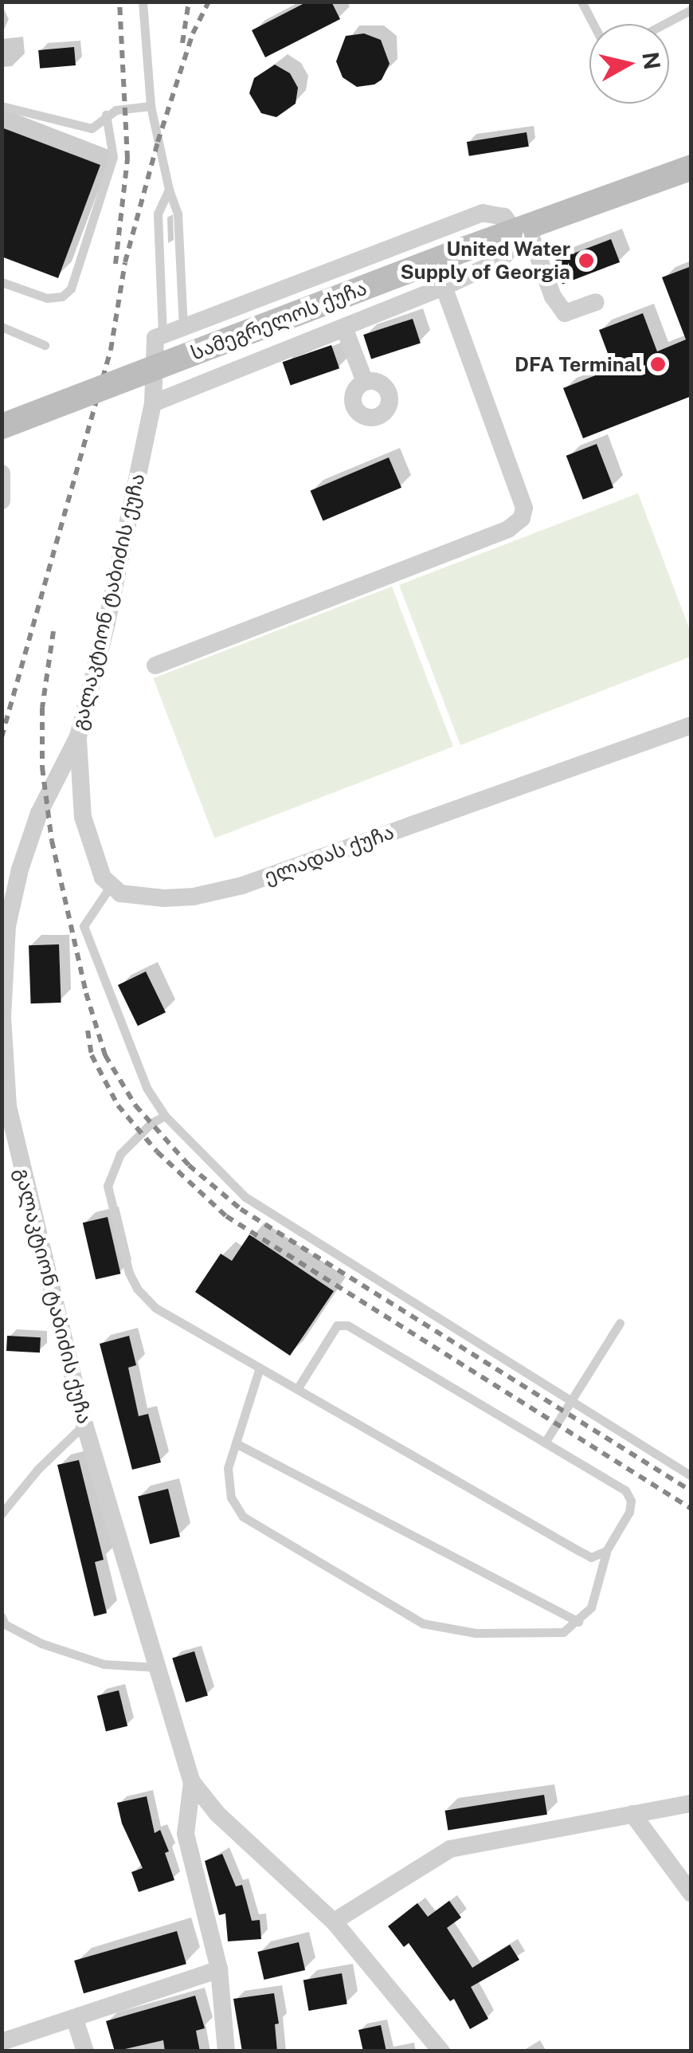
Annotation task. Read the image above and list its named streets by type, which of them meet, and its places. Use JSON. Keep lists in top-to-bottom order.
{
  "streets": {
    "main road": ["სამეგრელოს ქუჩა"],
    "street": ["გალაკტიონ ტაბიძის ქუჩა", "ელადას ქუჩა"]
  },
  "places": ["United Water Supply of Georgia", "DFA Terminal"],
  "north": "right"
}
